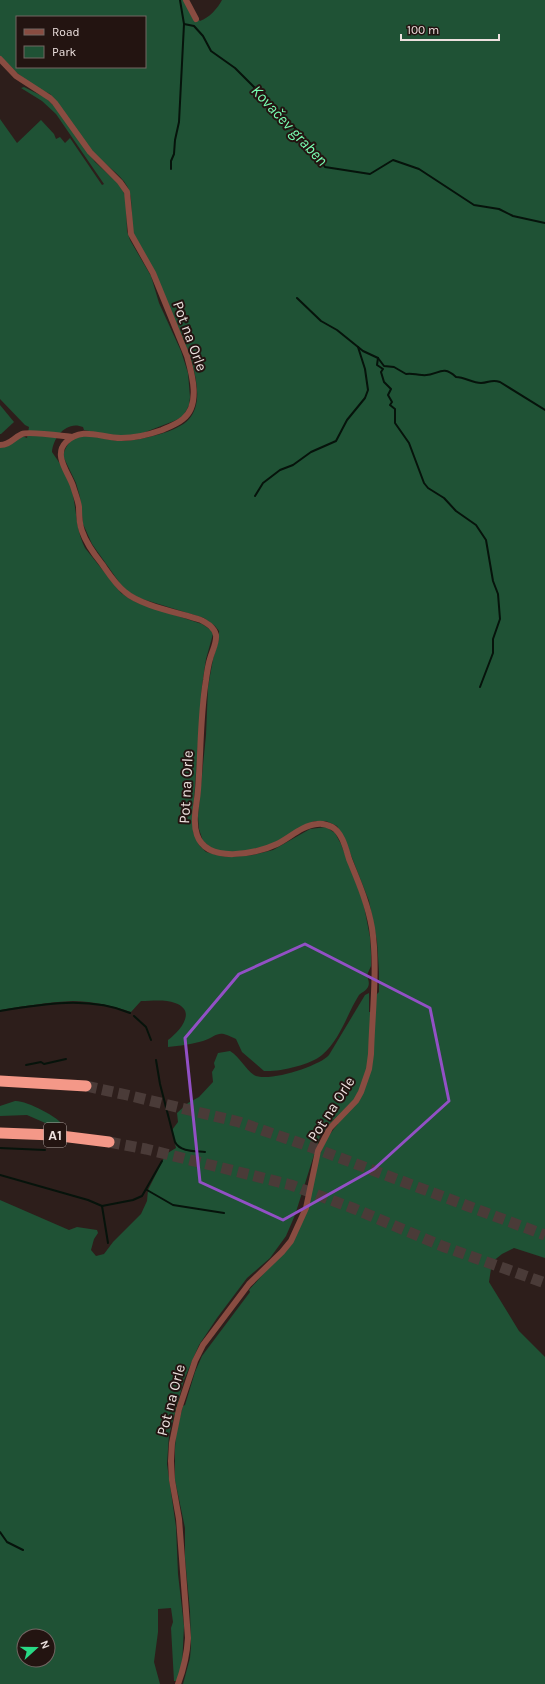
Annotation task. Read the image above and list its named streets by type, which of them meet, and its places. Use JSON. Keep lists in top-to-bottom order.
{
  "streets": {
    "highway": ["A1"],
    "street": ["Pot na Orle"]
  },
  "water": ["Kovačev graben"],
  "legend": ["Road", "Park"],
  "scale_bar": "100 m",
  "north": "right"
}
